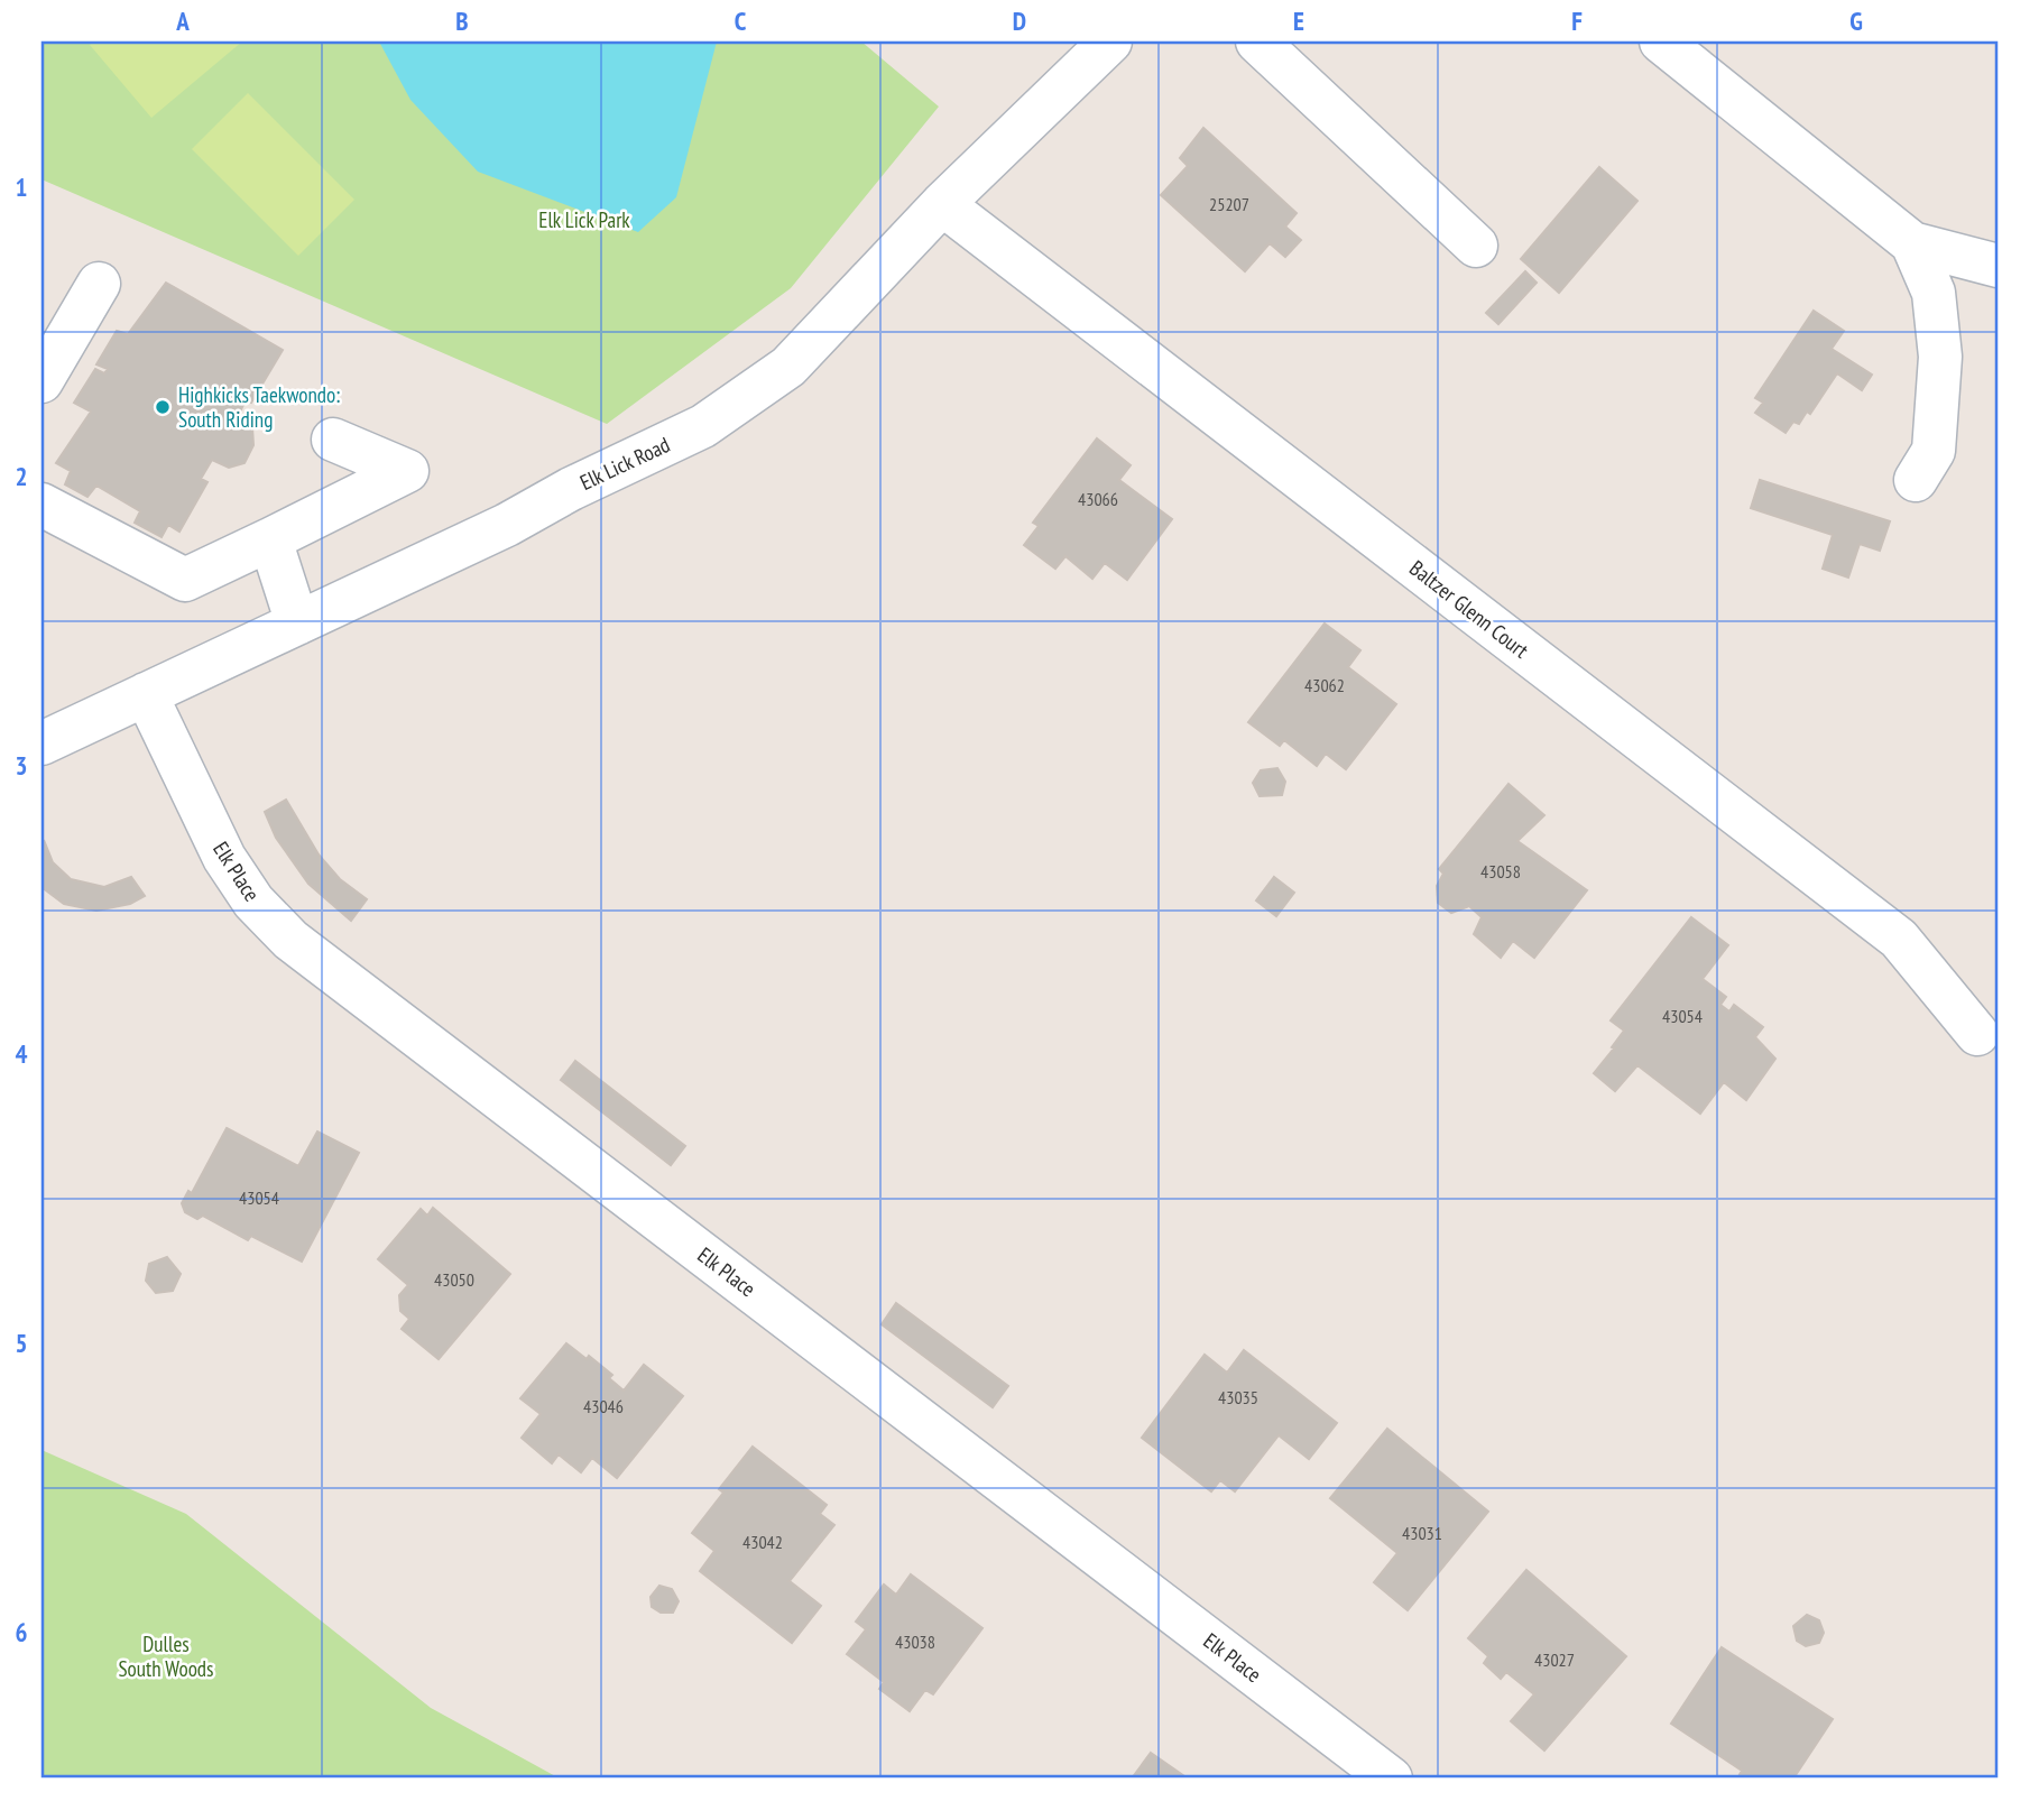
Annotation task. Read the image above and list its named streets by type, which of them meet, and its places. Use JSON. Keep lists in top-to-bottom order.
{
  "streets": {
    "street": ["Elk Lick Road", "Baltzer Glenn Court", "Elk Place"]
  },
  "crossings": [
    ["Elk Lick Road", "Baltzer Glenn Court"],
    ["Elk Lick Road", "Elk Place"]
  ],
  "parks": ["Elk Lick Park", "Dulles South Woods"],
  "places": ["Highkicks Taekwondo: South Riding"],
  "house_numbers": [
    "25207",
    "43066",
    "43062",
    "43058",
    "43054",
    "43054",
    "43050",
    "43035",
    "43046",
    "43031",
    "43042",
    "43038",
    "43027"
  ],
  "grid": {
    "columns": [
      "A",
      "B",
      "C",
      "D",
      "E",
      "F",
      "G"
    ],
    "rows": [
      "1",
      "2",
      "3",
      "4",
      "5",
      "6"
    ]
  }
}
